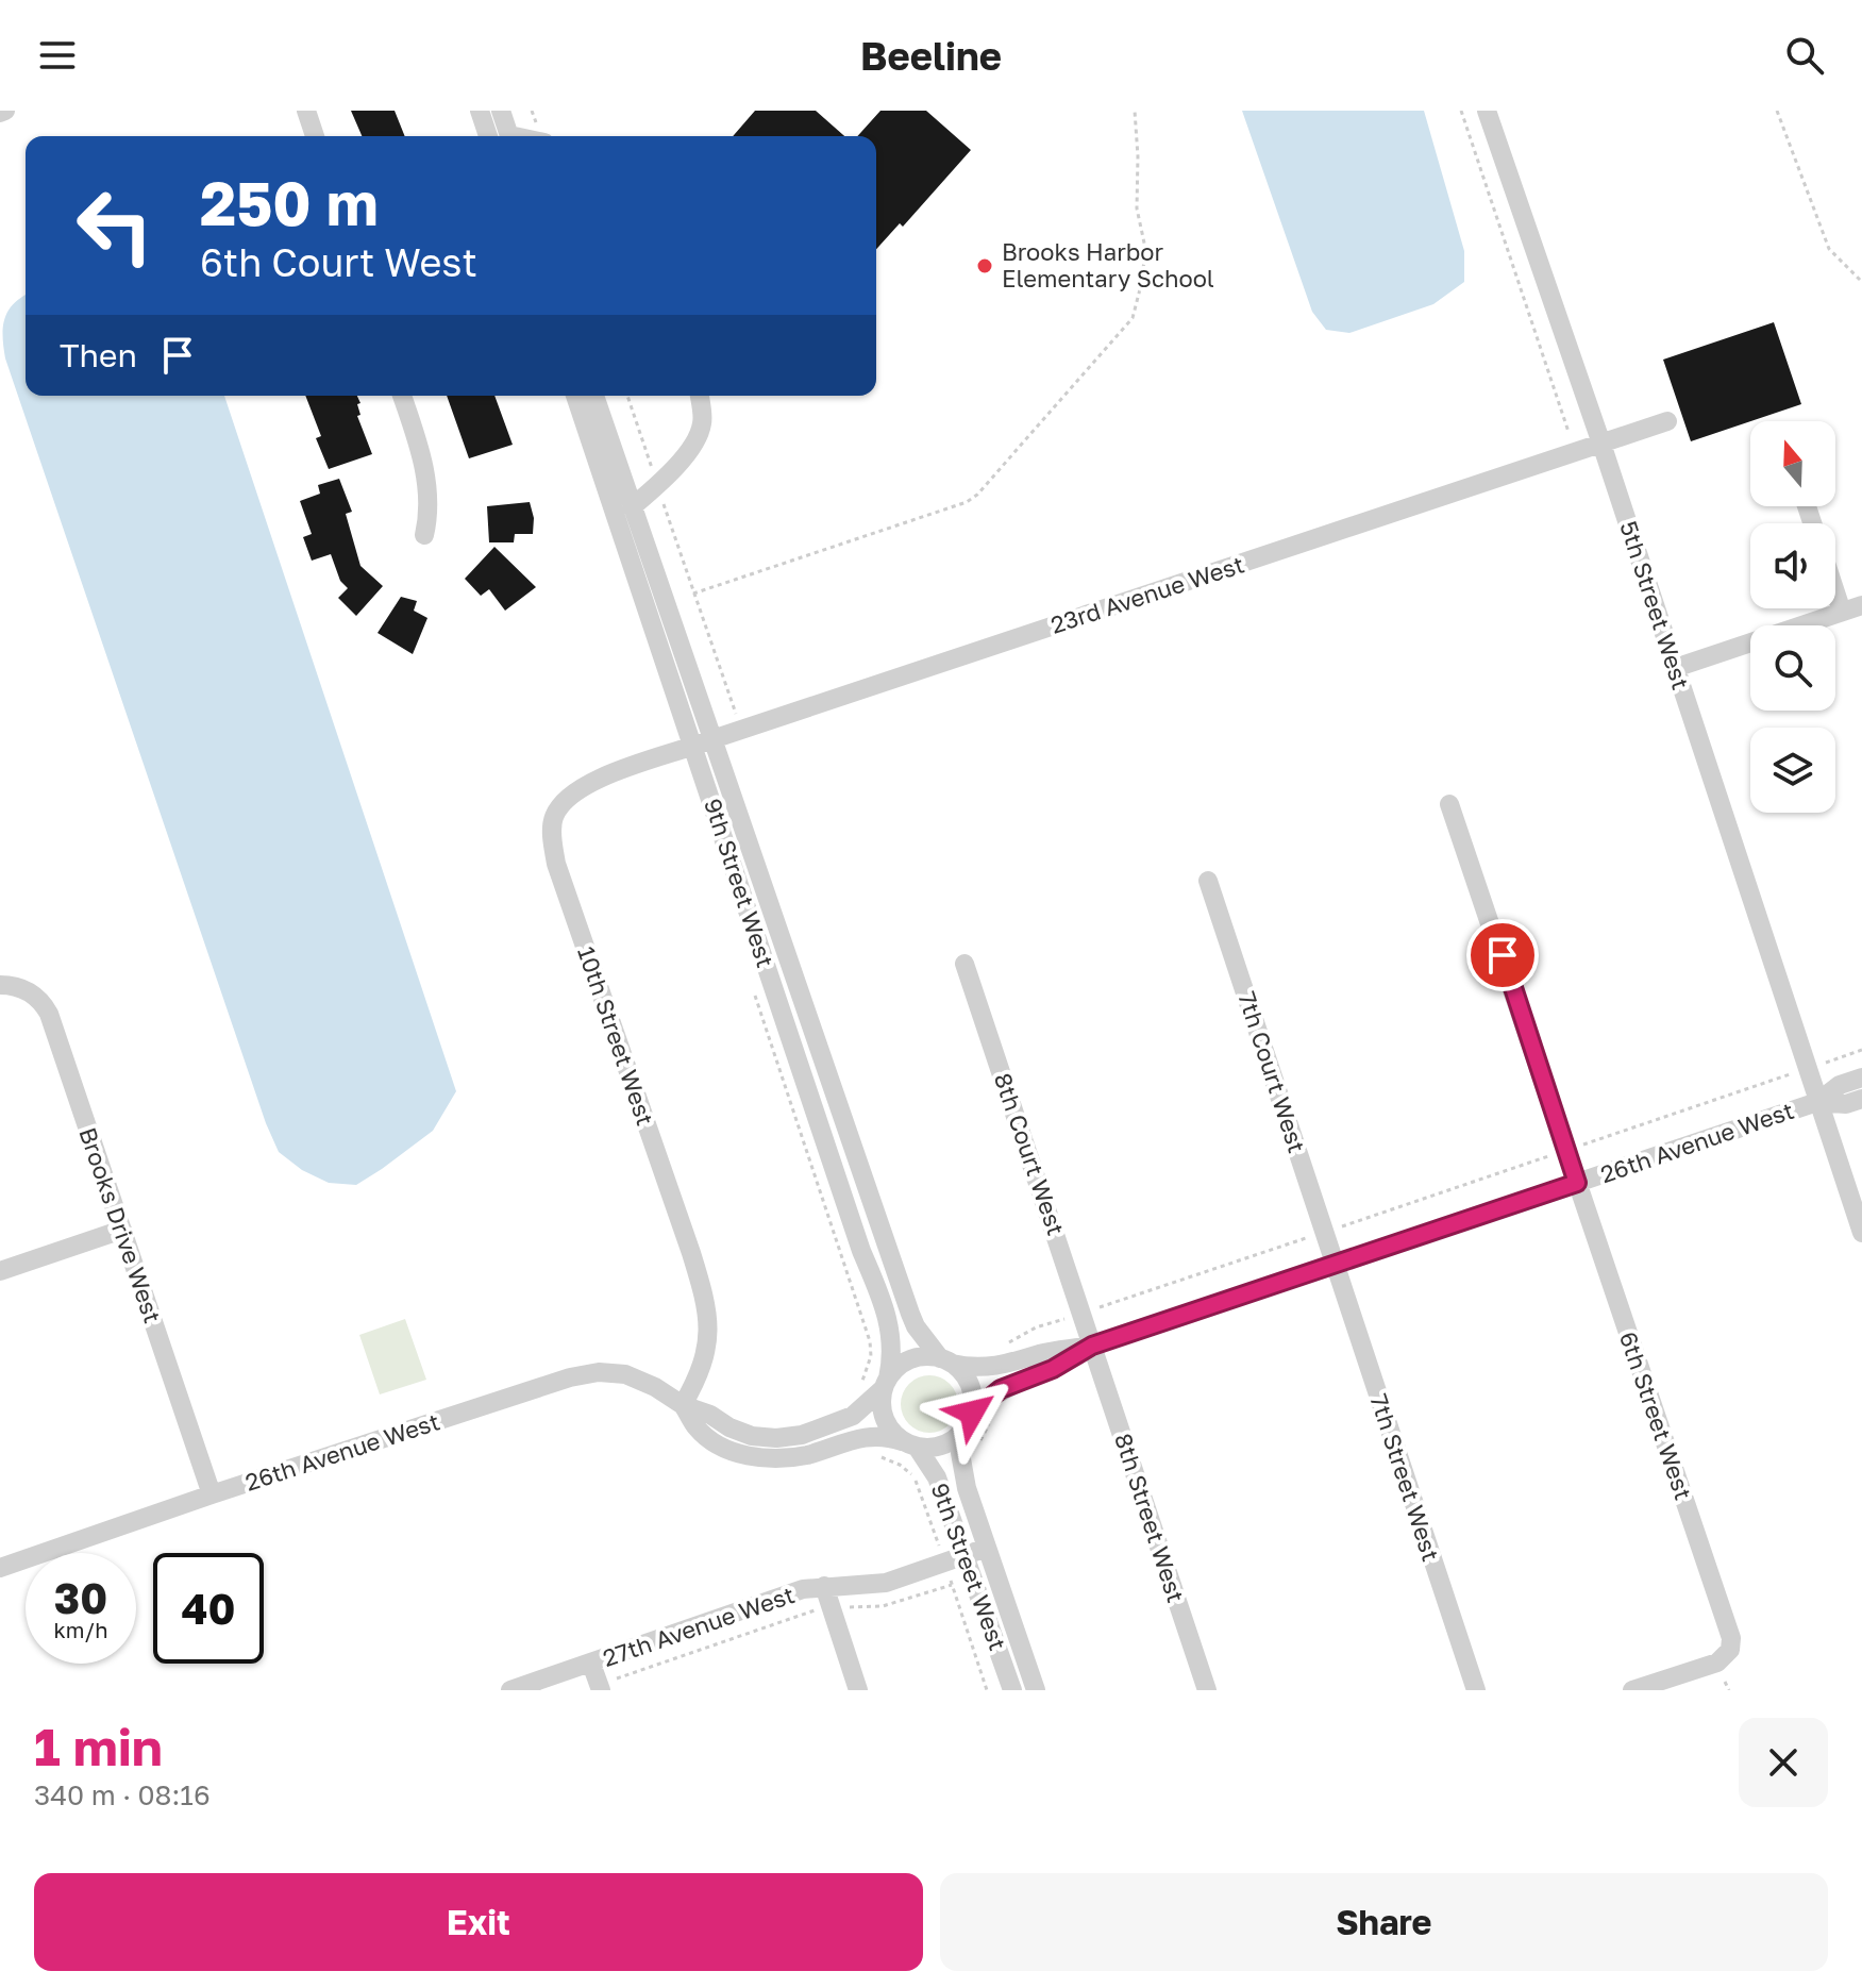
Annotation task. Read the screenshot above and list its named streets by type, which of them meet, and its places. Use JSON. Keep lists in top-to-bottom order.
{
  "streets": {
    "street": [
      "23rd Avenue West",
      "5th Street West",
      "9th Street West",
      "10th Street West",
      "7th Court West",
      "26th Avenue West",
      "8th Court West",
      "Brooks Drive West",
      "6th Street West",
      "7th Street West",
      "8th Street West",
      "27th Avenue West"
    ]
  },
  "crossings": [
    ["23rd Avenue West", "5th Street West"],
    ["23rd Avenue West", "9th Street West"],
    ["23rd Avenue West", "10th Street West"],
    ["5th Street West", "26th Avenue West"],
    ["9th Street West", "10th Street West"],
    ["9th Street West", "26th Avenue West"],
    ["9th Street West", "27th Avenue West"],
    ["10th Street West", "26th Avenue West"],
    ["7th Court West", "26th Avenue West"],
    ["7th Court West", "7th Street West"],
    ["26th Avenue West", "8th Court West"],
    ["26th Avenue West", "Brooks Drive West"],
    ["26th Avenue West", "6th Street West"],
    ["26th Avenue West", "7th Street West"],
    ["26th Avenue West", "8th Street West"],
    ["8th Court West", "8th Street West"]
  ],
  "places": ["Brooks Harbor Elementary School"],
  "north": "top",
  "page": {
    "header": "Beeline",
    "turn": ["250 m", "6th Court West"],
    "then": "Then",
    "speed": "30 km/h",
    "limit": "40",
    "heading": ["1 min", "340 m · 08:16"],
    "buttons": ["Exit", "Share"]
  }
}
